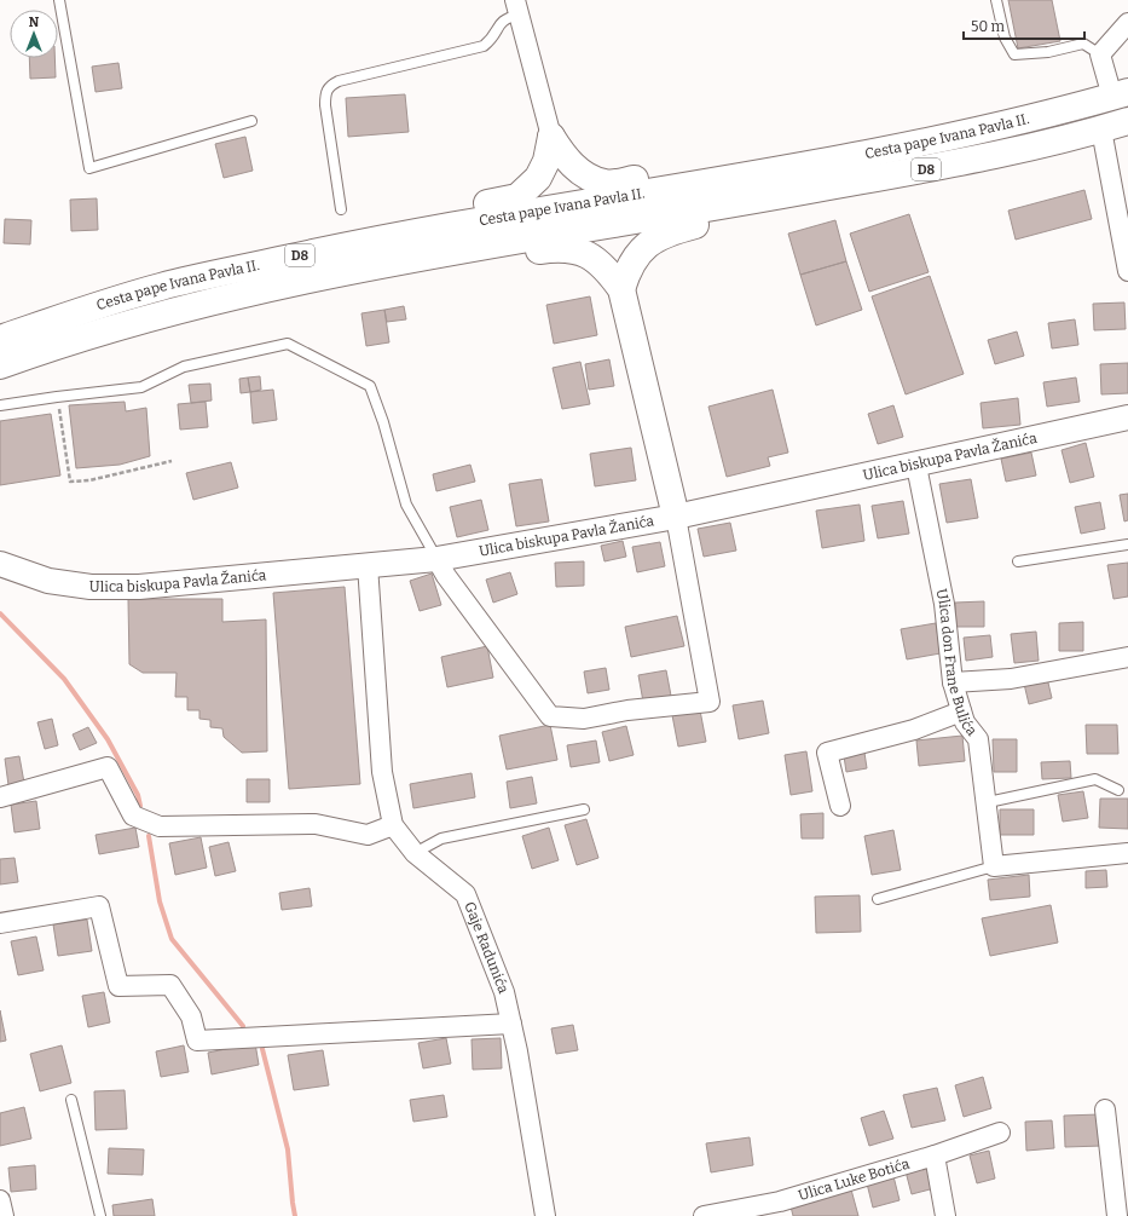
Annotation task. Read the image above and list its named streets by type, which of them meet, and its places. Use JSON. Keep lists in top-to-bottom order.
{
  "streets": {
    "main road": ["Cesta pape Ivana Pavla II.", "D8"],
    "street": [
      "Ulica biskupa Pavla Žanića",
      "Ulica don Frane Bulića",
      "Gaje Radunića",
      "Ulica Luke Botića"
    ]
  },
  "crossings": [
    ["Ulica biskupa Pavla Žanića", "Ulica don Frane Bulića"],
    ["Ulica biskupa Pavla Žanića", "Gaje Radunića"]
  ],
  "scale_bar": "50 m",
  "north": "top"
}
